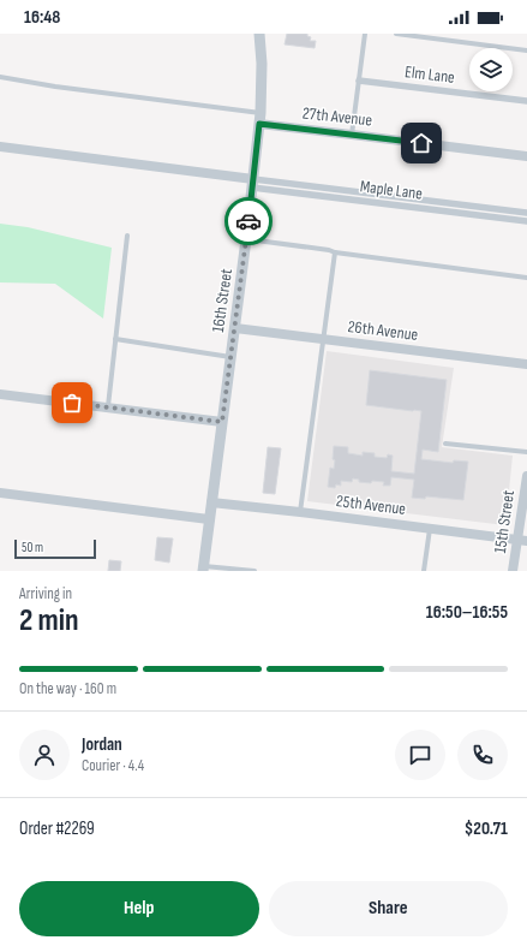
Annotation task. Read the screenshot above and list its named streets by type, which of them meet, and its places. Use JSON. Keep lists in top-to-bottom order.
{
  "streets": {
    "street": [
      "Elm Lane",
      "27th Avenue",
      "Maple Lane",
      "16th Street",
      "26th Avenue",
      "25th Avenue",
      "15th Street"
    ]
  },
  "crossings": [
    ["27th Avenue", "16th Street"],
    ["Maple Lane", "16th Street"],
    ["16th Street", "26th Avenue"],
    ["16th Street", "25th Avenue"],
    ["25th Avenue", "15th Street"]
  ],
  "scale_bar": "50 m",
  "page": {
    "status": "16:48",
    "scale": "50 m",
    "heading": ["2 min", "Arriving in", "16:50–16:55"],
    "panel": [
      "Jordan",
      "Courier · 4.4",
      "Order #2269",
      "$20.71"
    ],
    "bar": "On the way · 160 m",
    "buttons": ["Help", "Share"]
  }
}
